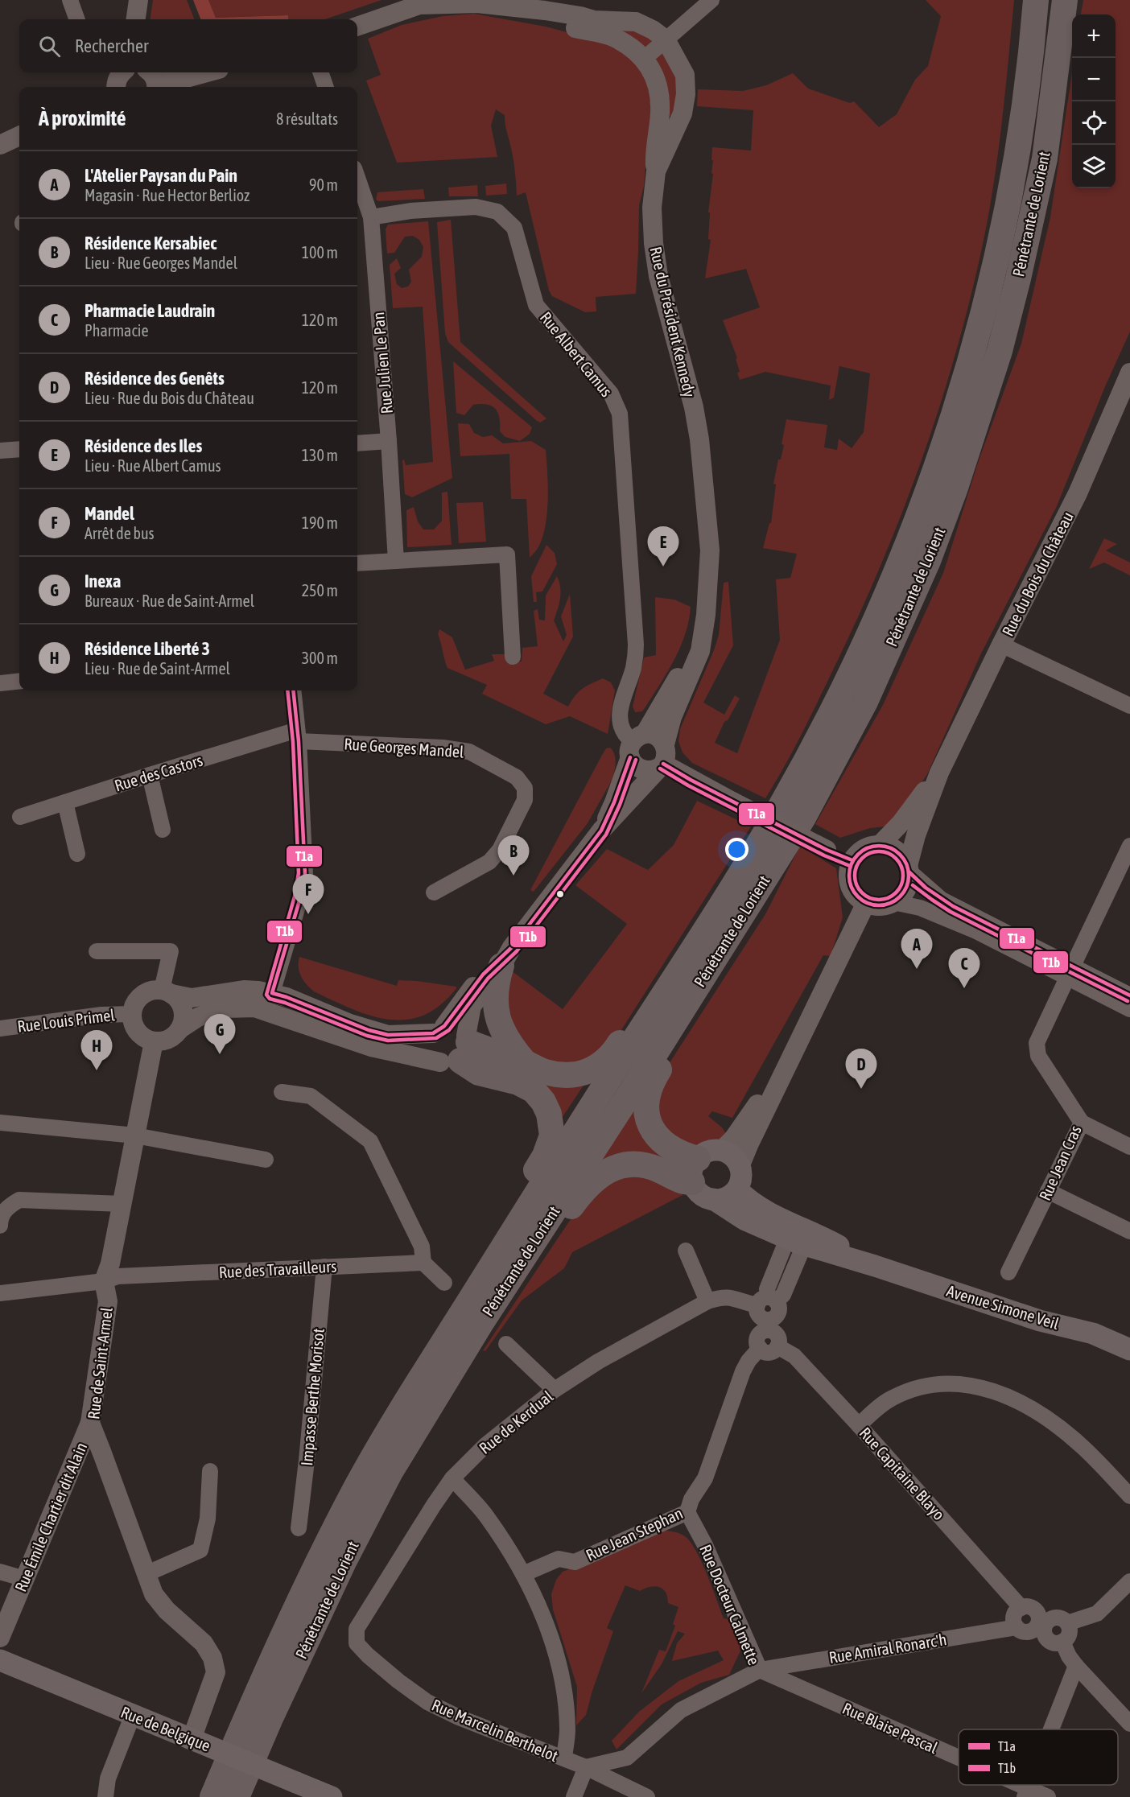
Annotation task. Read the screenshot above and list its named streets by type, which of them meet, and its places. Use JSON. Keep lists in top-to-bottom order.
{
  "streets": {
    "highway": ["Pénétrante de Lorient"],
    "main road": ["Avenue Simone Veil", "Rue de Belgique"],
    "street": [
      "Rue du Président Kennedy",
      "Rue Albert Camus",
      "Rue Julien Le Pan",
      "Rue du Bois du Château",
      "Rue Georges Mandel",
      "Rue des Castors",
      "Rue Louis Primel",
      "Rue Jean Cras",
      "Rue des Travailleurs",
      "Rue de Saint-Armel",
      "Impasse Berthe Morisot",
      "Rue de Kerdual",
      "Rue Capitaine Blayo",
      "Rue Émile Chartier dit Alain",
      "Rue Jean Stephan",
      "Rue Docteur Calmette",
      "Rue Amiral Ronarc'h",
      "Rue Blaise Pascal",
      "Rue Marcelin Berthelot"
    ]
  },
  "crossings": [
    ["Rue du Président Kennedy", "Rue Albert Camus"],
    ["Rue Albert Camus", "Rue Julien Le Pan"],
    ["Rue Georges Mandel", "Rue des Castors"],
    ["Rue Louis Primel", "Rue de Saint-Armel"],
    ["Rue des Travailleurs", "Rue de Saint-Armel"],
    ["Rue des Travailleurs", "Impasse Berthe Morisot"],
    ["Rue de Saint-Armel", "Rue Émile Chartier dit Alain"],
    ["Rue de Saint-Armel", "Rue de Belgique"],
    ["Rue de Kerdual", "Rue Marcelin Berthelot"],
    ["Rue Capitaine Blayo", "Rue Jean Stephan"],
    ["Rue Jean Stephan", "Rue Docteur Calmette"],
    ["Rue Docteur Calmette", "Rue Amiral Ronarc'h"],
    ["Rue Docteur Calmette", "Rue Blaise Pascal"],
    ["Rue Docteur Calmette", "Rue Marcelin Berthelot"],
    ["Rue Amiral Ronarc'h", "Rue Blaise Pascal"]
  ],
  "lines": ["transit line T1a", "transit line T1b"],
  "legend": ["T1a", "T1b"],
  "page": {
    "map_buttons": ["+", "−"],
    "search": "Rechercher",
    "heading": ["À proximité", "8 résultats"],
    "list": [
      {
        "mark": "A",
        "name": "L'Atelier Paysan du Pain",
        "note": "Magasin · Rue Hector Berlioz",
        "value": "90 m"
      },
      {
        "mark": "B",
        "name": "Résidence Kersabiec",
        "note": "Lieu · Rue Georges Mandel",
        "value": "100 m"
      },
      {
        "mark": "C",
        "name": "Pharmacie Laudrain",
        "note": "Pharmacie",
        "value": "120 m"
      },
      {
        "mark": "D",
        "name": "Résidence des Genêts",
        "note": "Lieu · Rue du Bois du Château",
        "value": "120 m"
      },
      {
        "mark": "E",
        "name": "Résidence des Iles",
        "note": "Lieu · Rue Albert Camus",
        "value": "130 m"
      },
      {
        "mark": "F",
        "name": "Mandel",
        "note": "Arrêt de bus",
        "value": "190 m"
      },
      {
        "mark": "G",
        "name": "Inexa",
        "note": "Bureaux · Rue de Saint-Armel",
        "value": "250 m"
      },
      {
        "mark": "H",
        "name": "Résidence Liberté 3",
        "note": "Lieu · Rue de Saint-Armel",
        "value": "300 m"
      }
    ],
    "pins": [
      "E",
      "B",
      "F",
      "A",
      "C",
      "G",
      "H",
      "D"
    ]
  }
}
